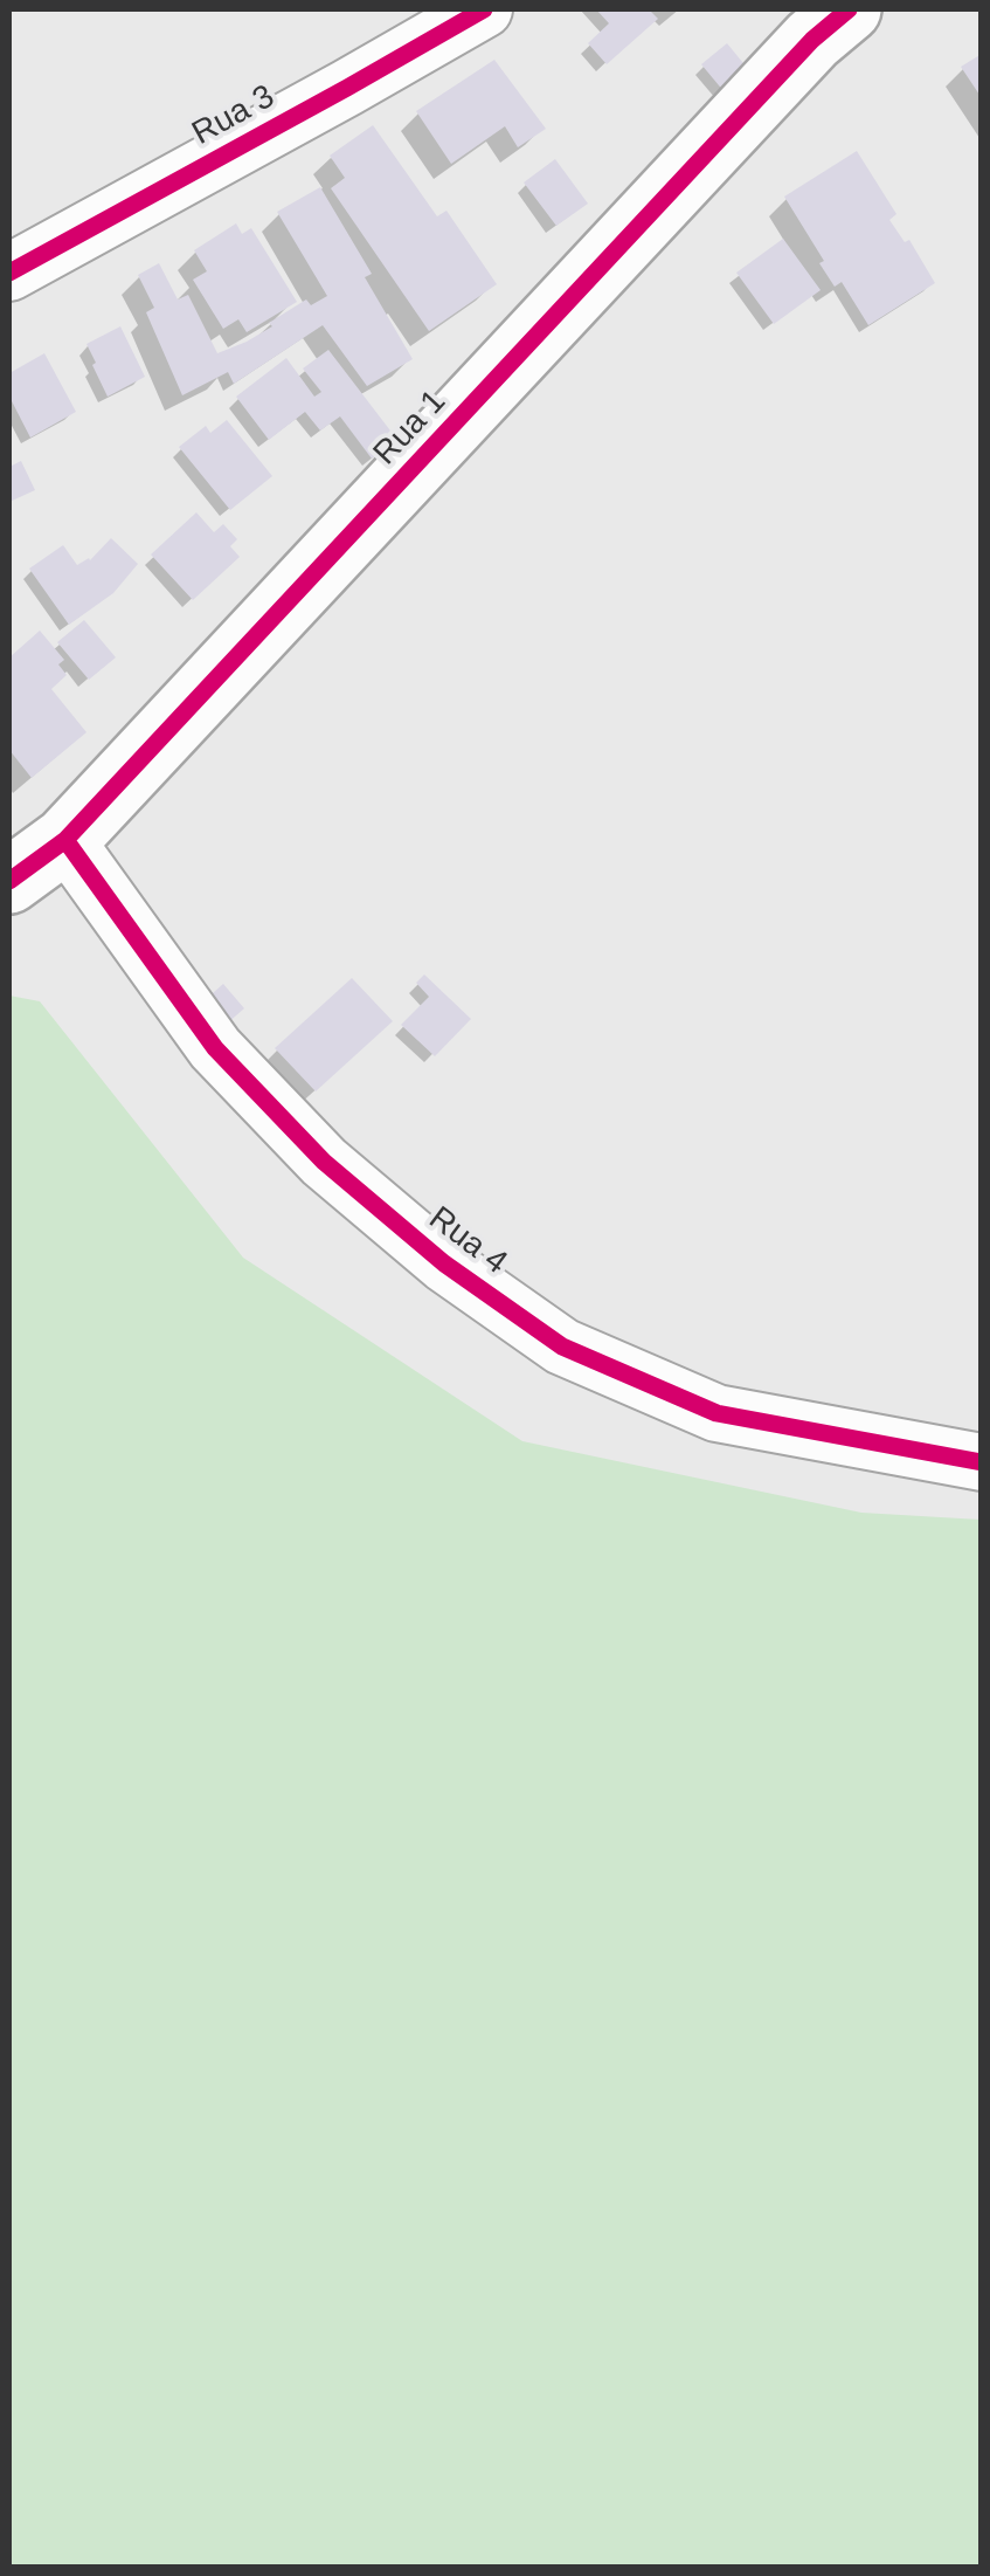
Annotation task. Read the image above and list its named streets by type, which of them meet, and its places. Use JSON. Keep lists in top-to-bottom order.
{
  "streets": {
    "street": ["Rua 3", "Rua 1", "Rua 4"]
  },
  "crossings": [
    ["Rua 1", "Rua 4"]
  ]
}
